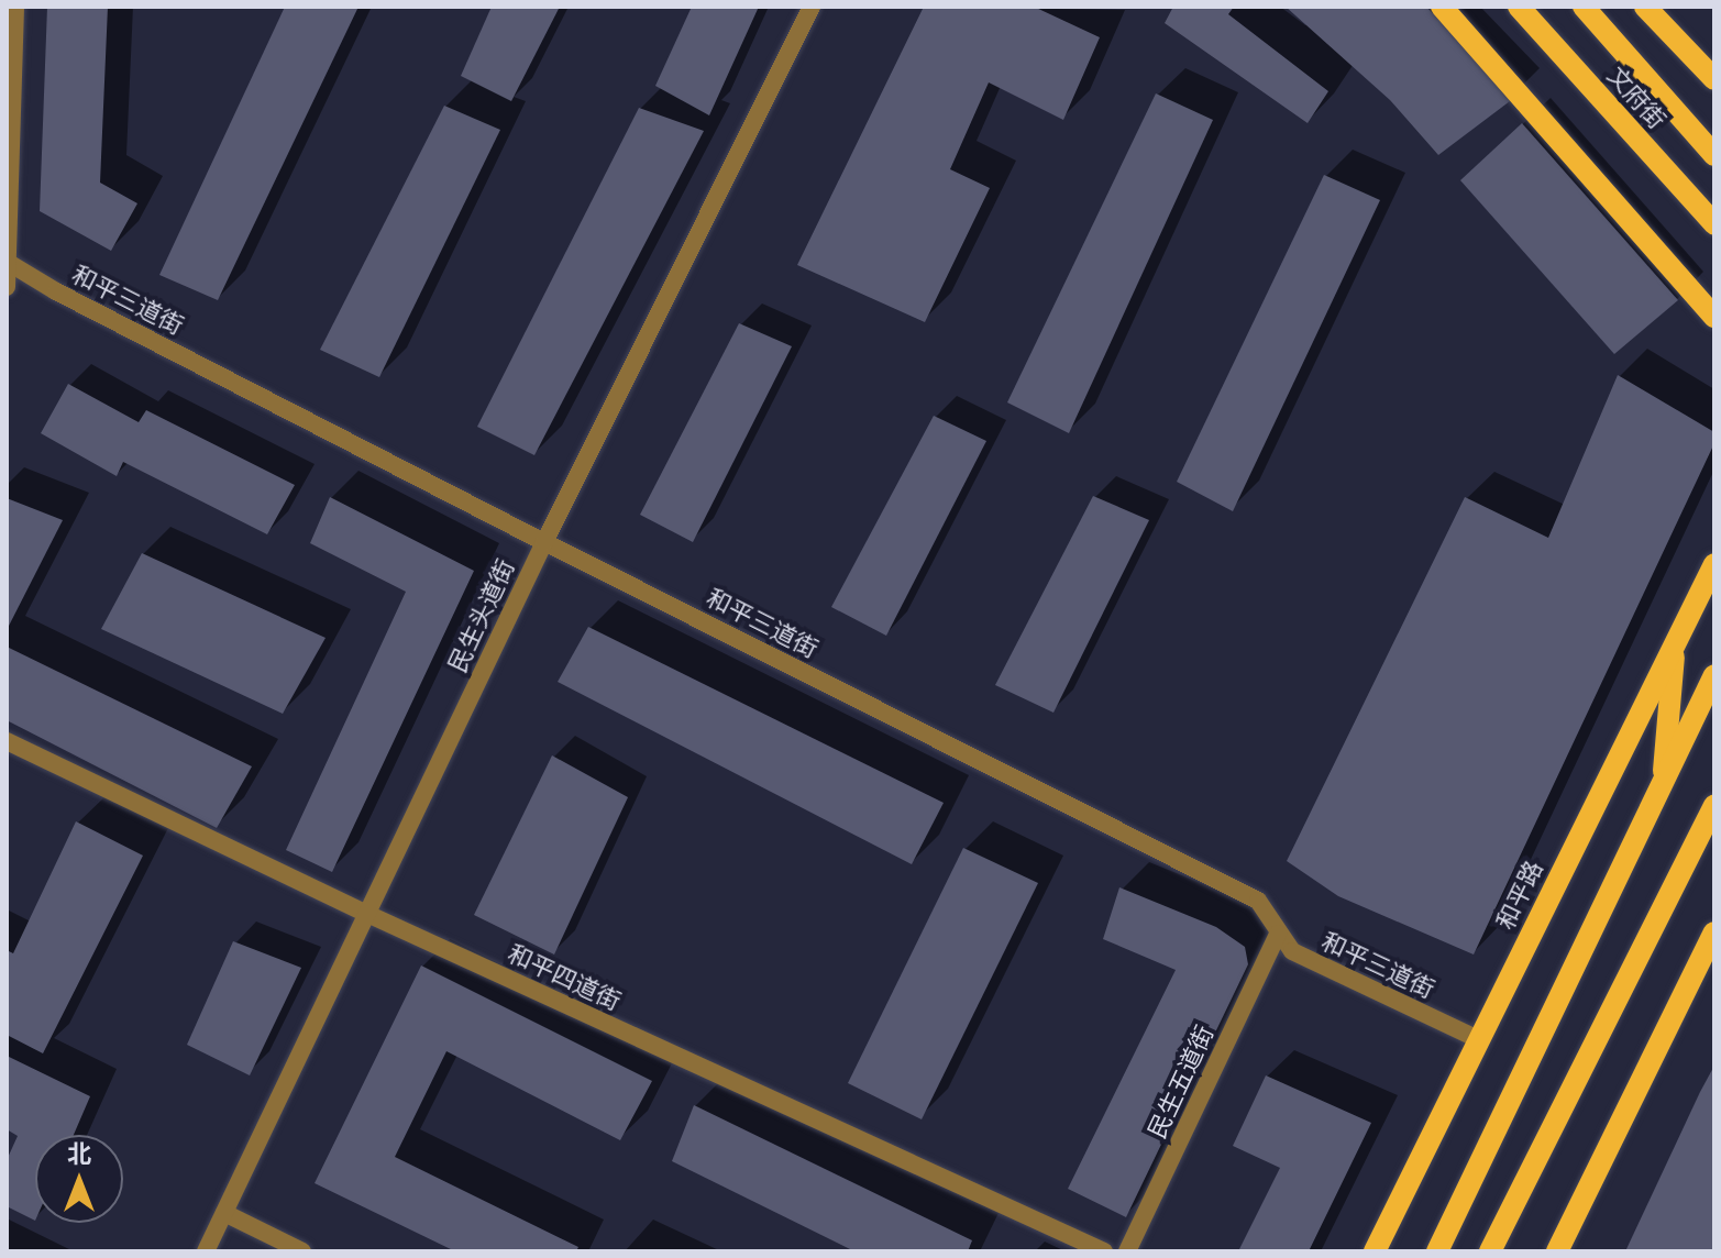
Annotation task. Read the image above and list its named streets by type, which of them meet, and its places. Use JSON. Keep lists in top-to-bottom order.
{
  "streets": {
    "main road": ["文府街", "和平路"],
    "street": [
      "和平三道街",
      "民生头道街",
      "和平四道街",
      "民生五道街"
    ]
  },
  "crossings": [
    ["和平三道街", "民生头道街"],
    ["和平三道街", "和平路"],
    ["和平三道街", "民生五道街"],
    ["民生头道街", "和平四道街"]
  ],
  "north": "top"
}
